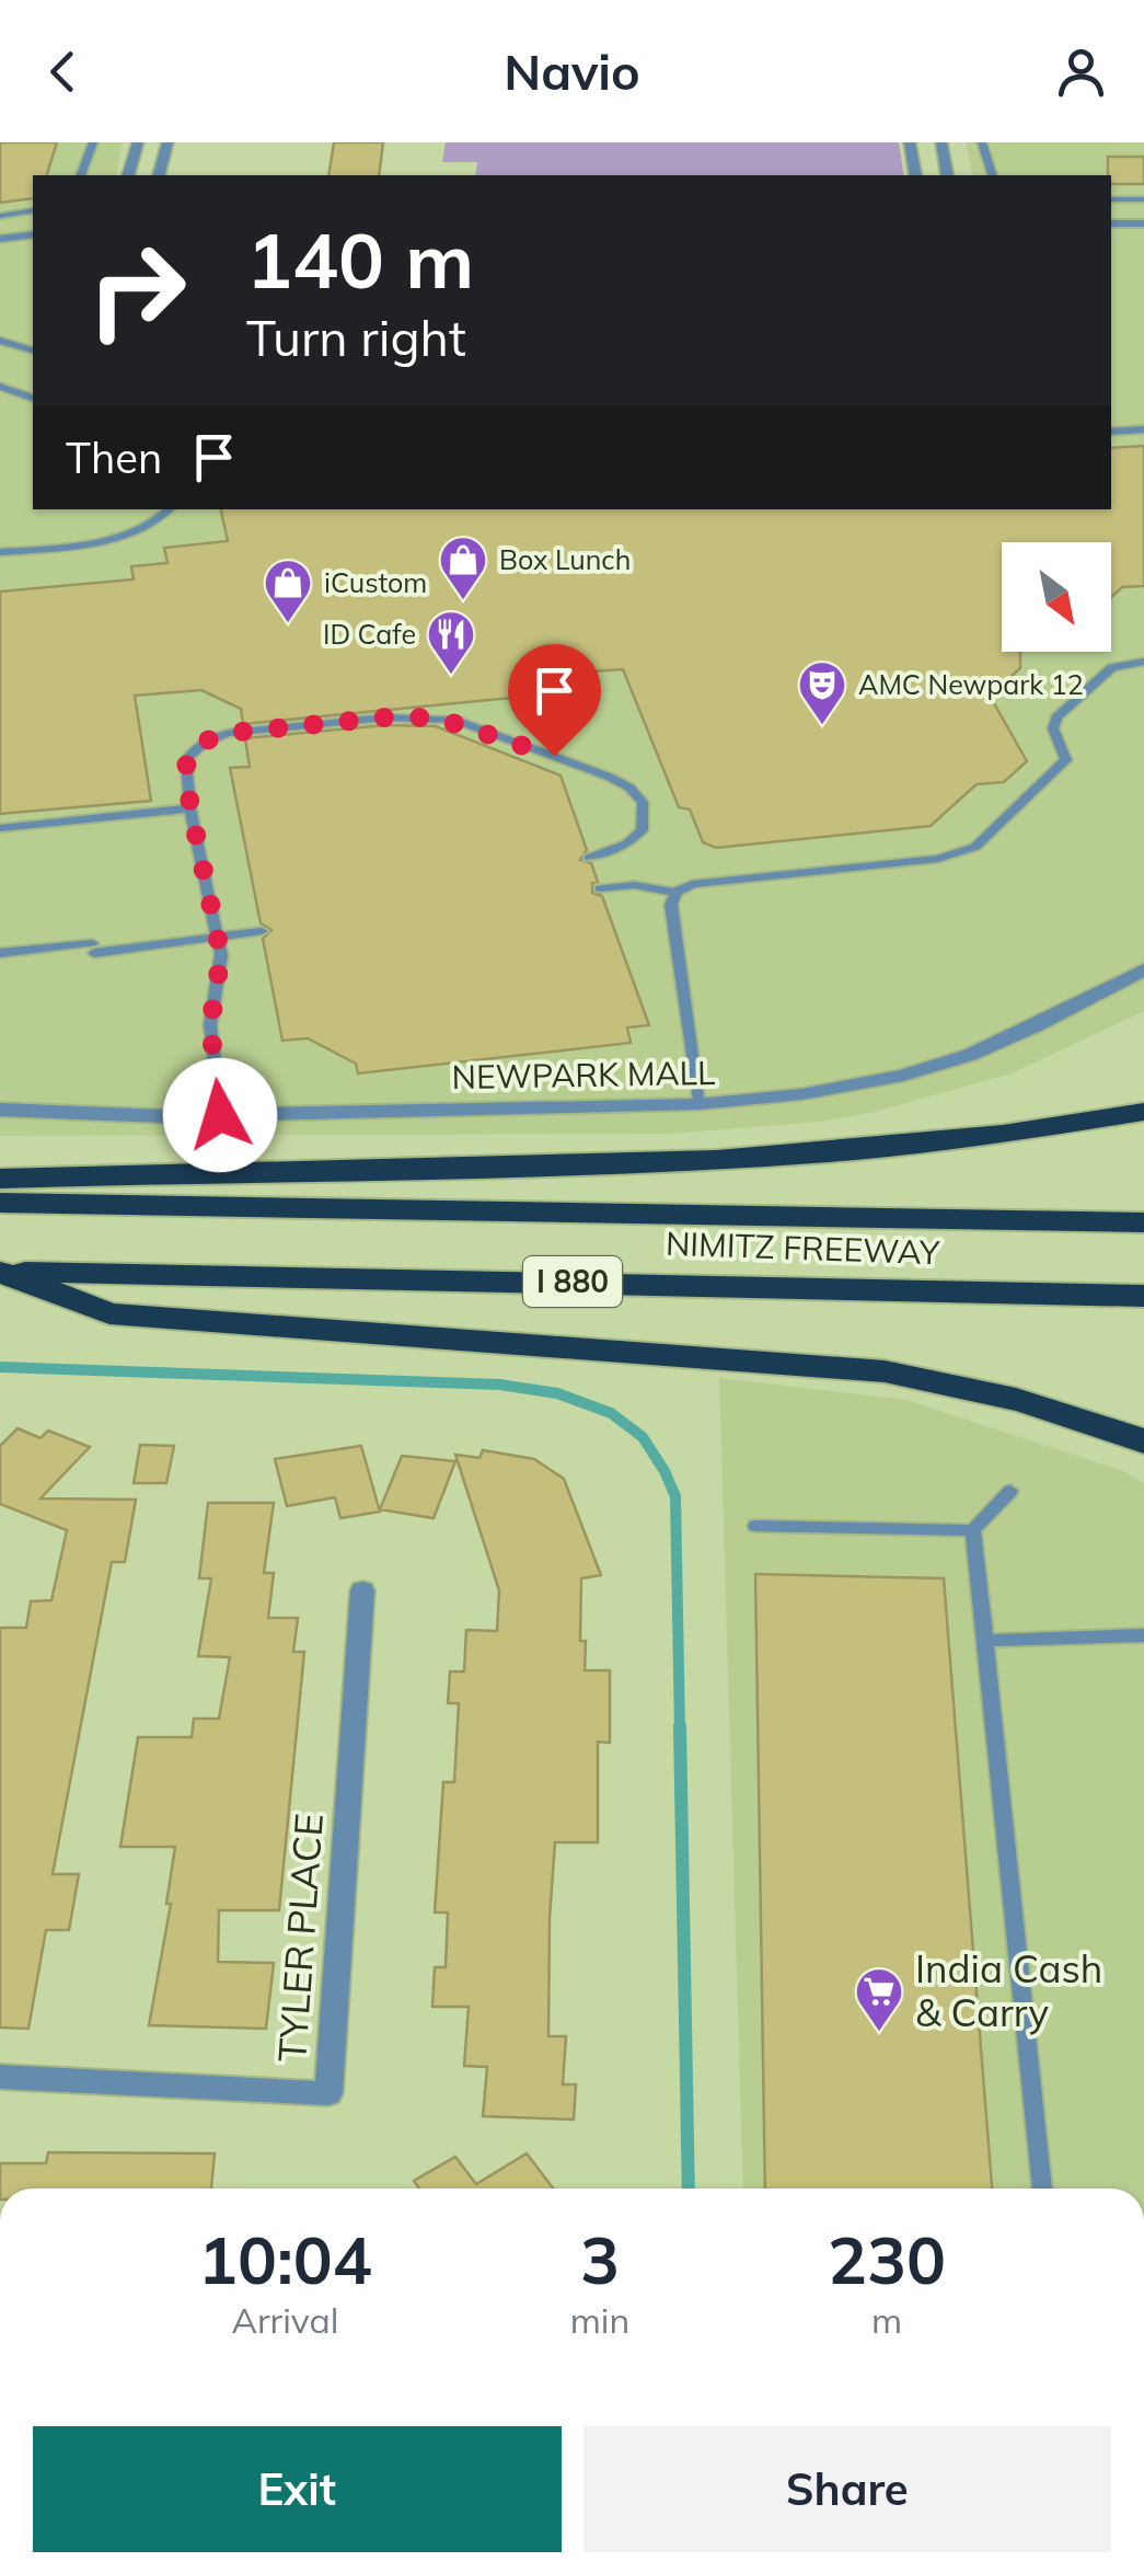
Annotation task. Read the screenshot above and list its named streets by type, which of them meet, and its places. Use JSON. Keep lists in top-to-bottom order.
{
  "streets": {
    "highway": ["NIMITZ FREEWAY", "I 880"],
    "street": ["NEWPARK MALL", "TYLER PLACE"]
  },
  "places": {
    "shop": ["Box Lunch", "iCustom"],
    "restaurant": ["ID Cafe"],
    "theatre": ["AMC Newpark 12"],
    "supermarket": ["India Cash & Carry"]
  },
  "north": "bottom right",
  "page": {
    "header": "Navio",
    "turn": ["140 m", "Turn right"],
    "then": "Then",
    "eta": [
      "10:04",
      "Arrival",
      "3",
      "min",
      "230",
      "m"
    ],
    "buttons": ["Exit", "Share"]
  }
}
